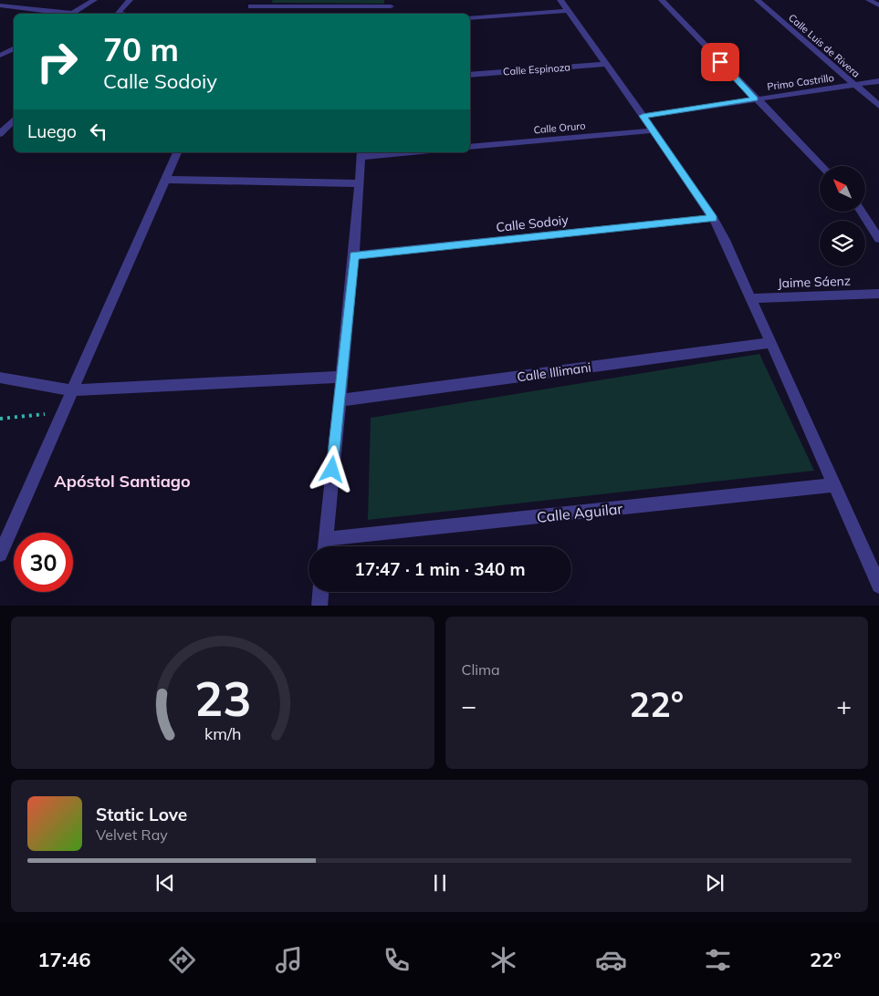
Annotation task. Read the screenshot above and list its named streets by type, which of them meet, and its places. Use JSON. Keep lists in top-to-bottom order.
{
  "streets": {
    "street": [
      "Calle Luis de Rivera",
      "Calle Espinoza",
      "Primo Castrillo",
      "Calle Oruro",
      "Calle Sodoiy",
      "Jaime Sáenz",
      "Calle Illimani",
      "Calle Aguilar"
    ]
  },
  "crossings": [
    ["Calle Luis de Rivera", "Primo Castrillo"]
  ],
  "districts": ["Apóstol Santiago"],
  "north": "top left",
  "page": {
    "turn": ["70 m", "Calle Sodoiy"],
    "then": "Luego",
    "limit": "30",
    "trip": "17:47 · 1 min · 340 m",
    "tile": "Clima",
    "heat": ["−", "22°", "+"],
    "song": ["Static Love", "Velvet Ray"],
    "tabs": ["17:46", "22°"],
    "gauge": ["23", "km/h"]
  }
}
